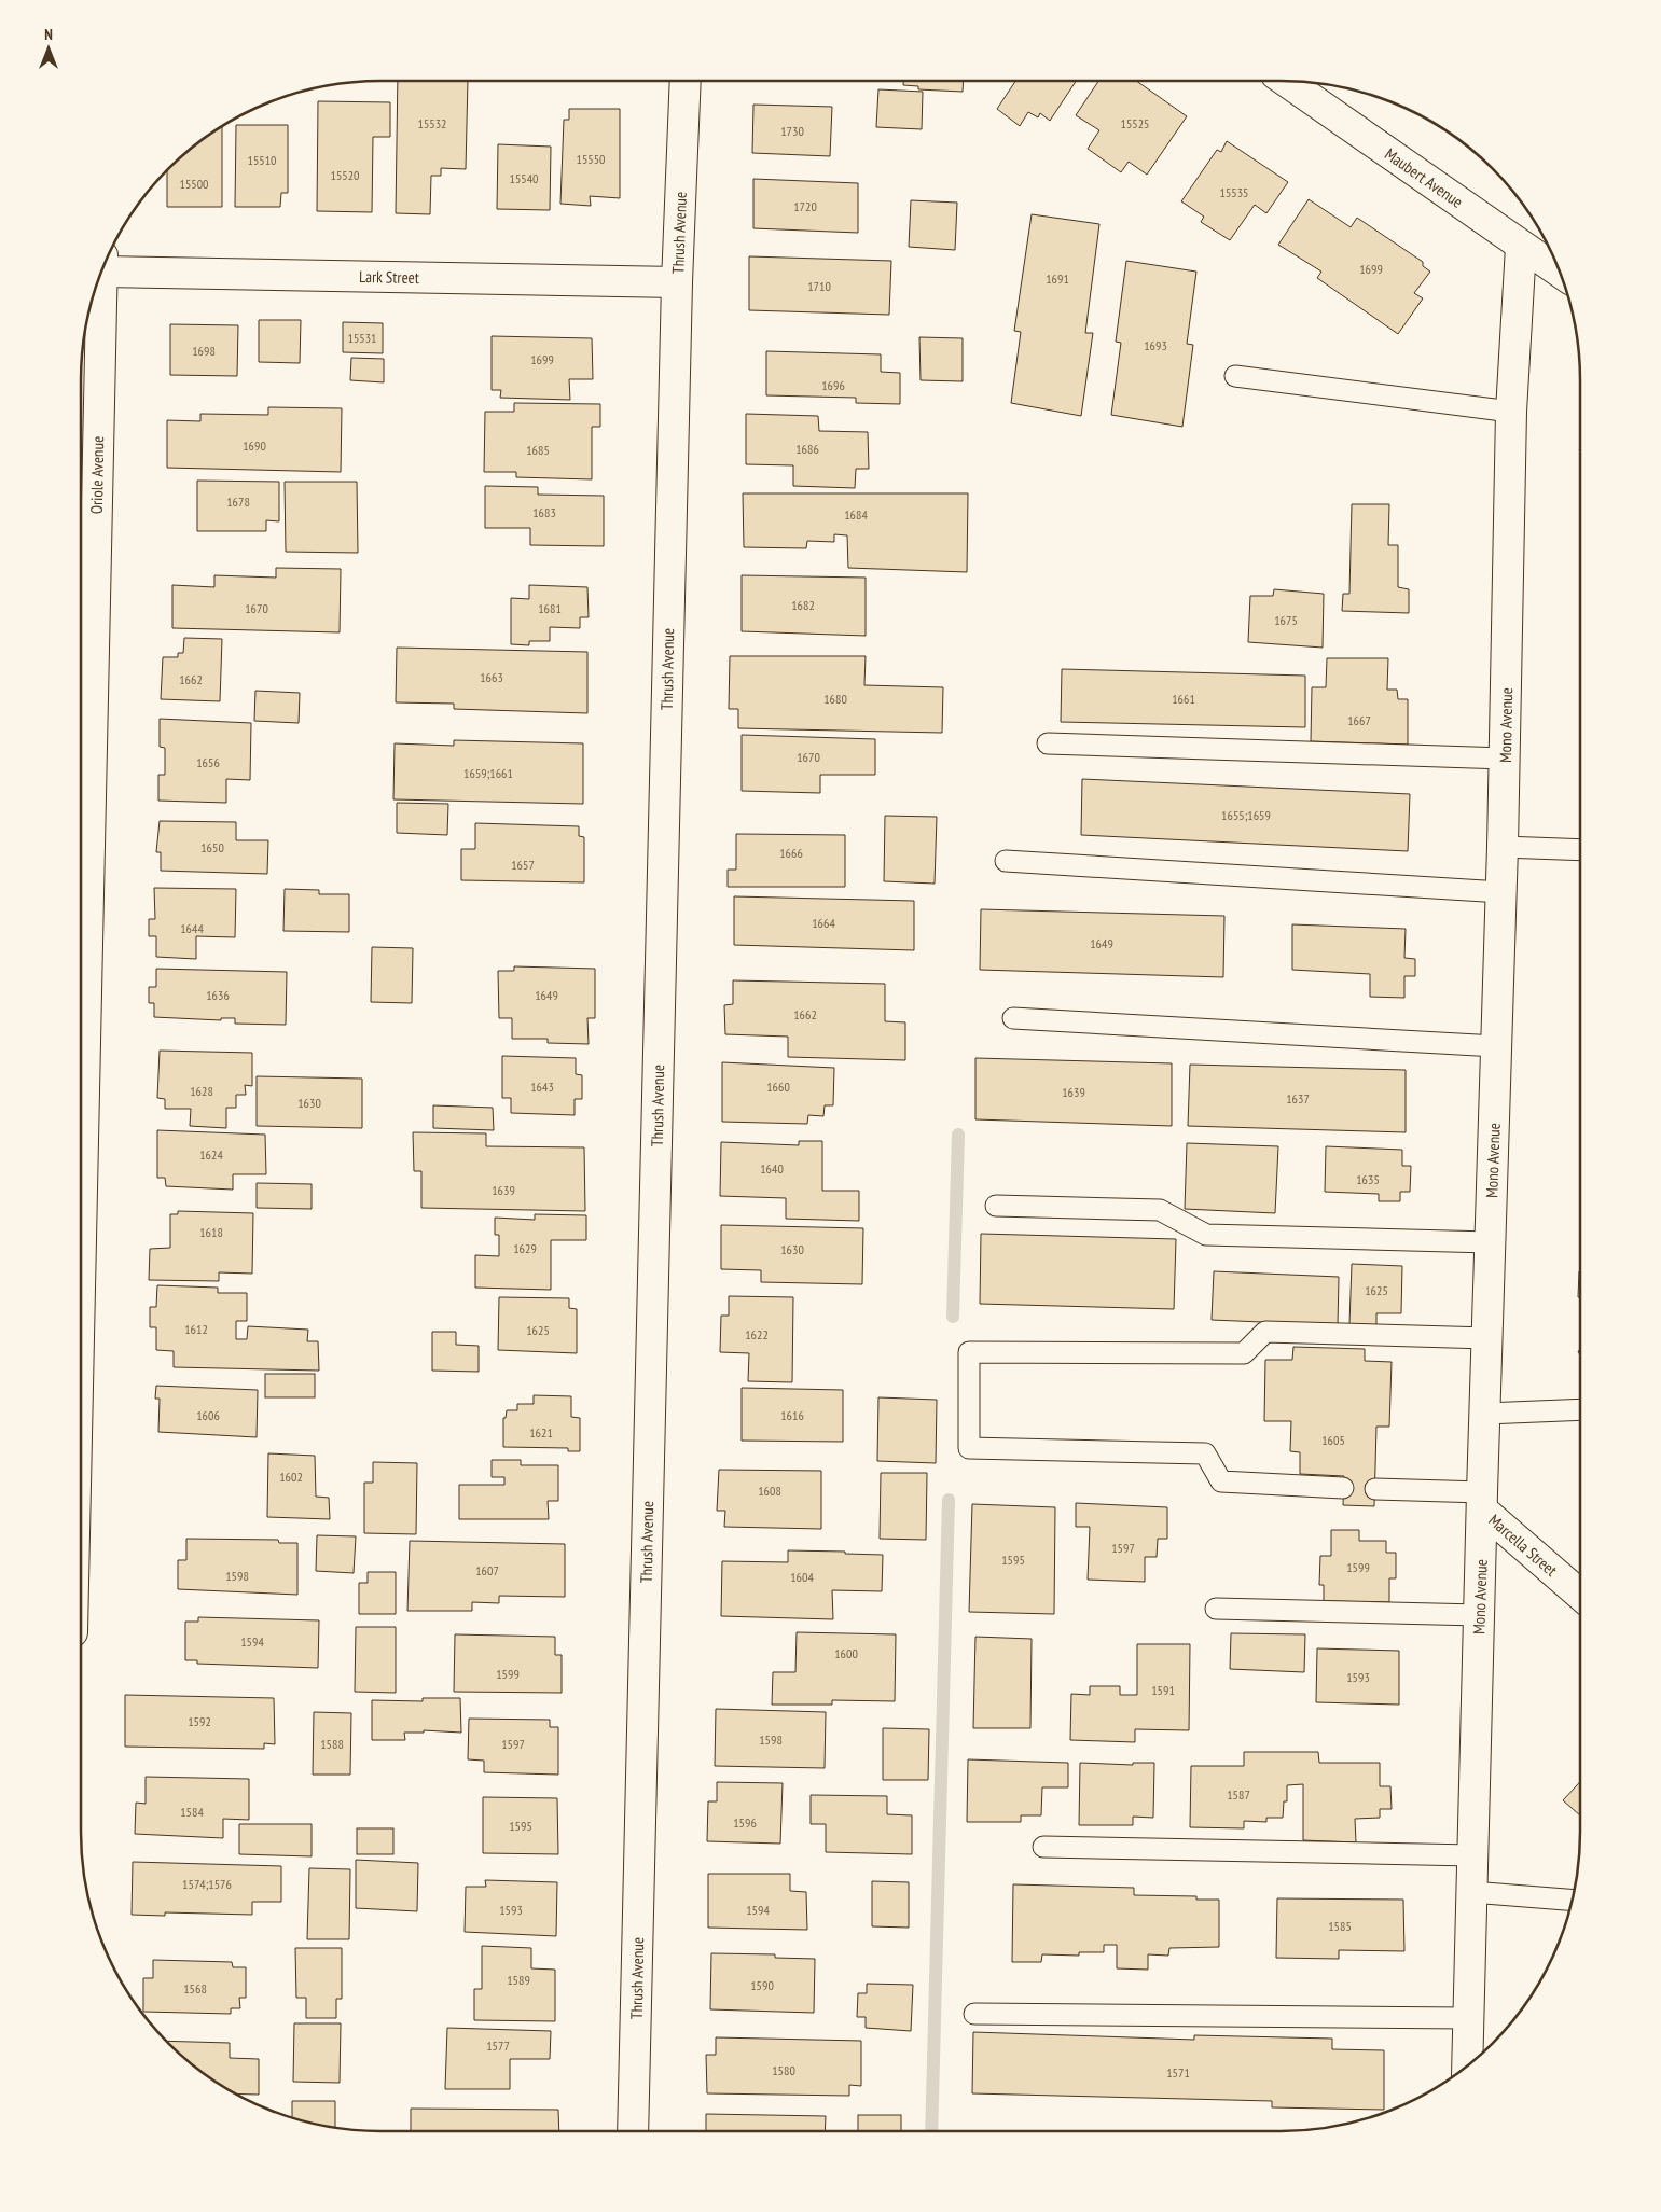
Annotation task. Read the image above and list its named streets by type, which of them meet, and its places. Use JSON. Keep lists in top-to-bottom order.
{
  "streets": {
    "street": [
      "Maubert Avenue",
      "Thrush Avenue",
      "Lark Street",
      "Oriole Avenue",
      "Mono Avenue",
      "Marcella Street"
    ]
  },
  "crossings": [
    ["Maubert Avenue", "Mono Avenue"],
    ["Thrush Avenue", "Lark Street"],
    ["Mono Avenue", "Marcella Street"]
  ],
  "house_numbers": [
    "15532",
    "15525",
    "1730",
    "15550",
    "15510",
    "15520",
    "15540",
    "15500",
    "15535",
    "1720",
    "1699",
    "1691",
    "1710",
    "15531",
    "1693",
    "1698",
    "1699",
    "1696",
    "1690",
    "1686",
    "1685",
    "1678",
    "1683",
    "1684",
    "1682",
    "1670",
    "1681",
    "1675",
    "1663",
    "1662",
    "1680",
    "1661",
    "1667",
    "1670",
    "1656",
    "1659;1661",
    "1655;1659",
    "1650",
    "1666",
    "1657",
    "1664",
    "1644",
    "1649",
    "1636",
    "1649",
    "1662",
    "1643",
    "1660",
    "1628",
    "1639",
    "1637",
    "1630",
    "1624",
    "1640",
    "1635",
    "1639",
    "1618",
    "1629",
    "1630",
    "1625",
    "1612",
    "1625",
    "1622",
    "1606",
    "1616",
    "1621",
    "1605",
    "1602",
    "1608",
    "1597",
    "1595",
    "1599",
    "1607",
    "1598",
    "1604",
    "1594",
    "1600",
    "1599",
    "1593",
    "1591",
    "1592",
    "1598",
    "1588",
    "1597",
    "1587",
    "1584",
    "1596",
    "1595",
    "1574;1576",
    "1593",
    "1594",
    "1585",
    "1589",
    "1590",
    "1568",
    "1577",
    "1580",
    "1571"
  ],
  "north": "top"
}
